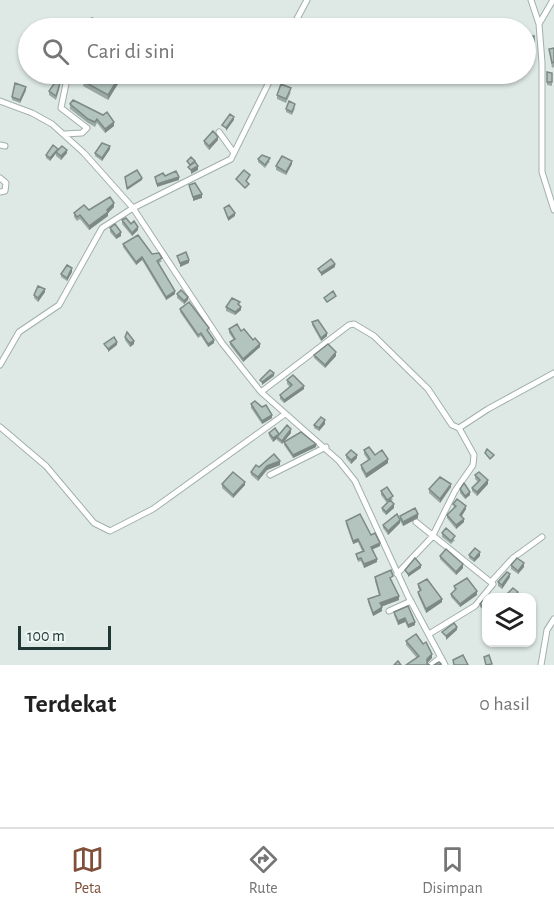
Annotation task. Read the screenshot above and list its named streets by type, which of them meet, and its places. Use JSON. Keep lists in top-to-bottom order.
{
  "scale_bar": "100 m",
  "page": {
    "search": "Cari di sini",
    "scale": "100 m",
    "heading": ["Terdekat", "0 hasil"],
    "nav": ["Peta", "Rute", "Disimpan"]
  }
}
